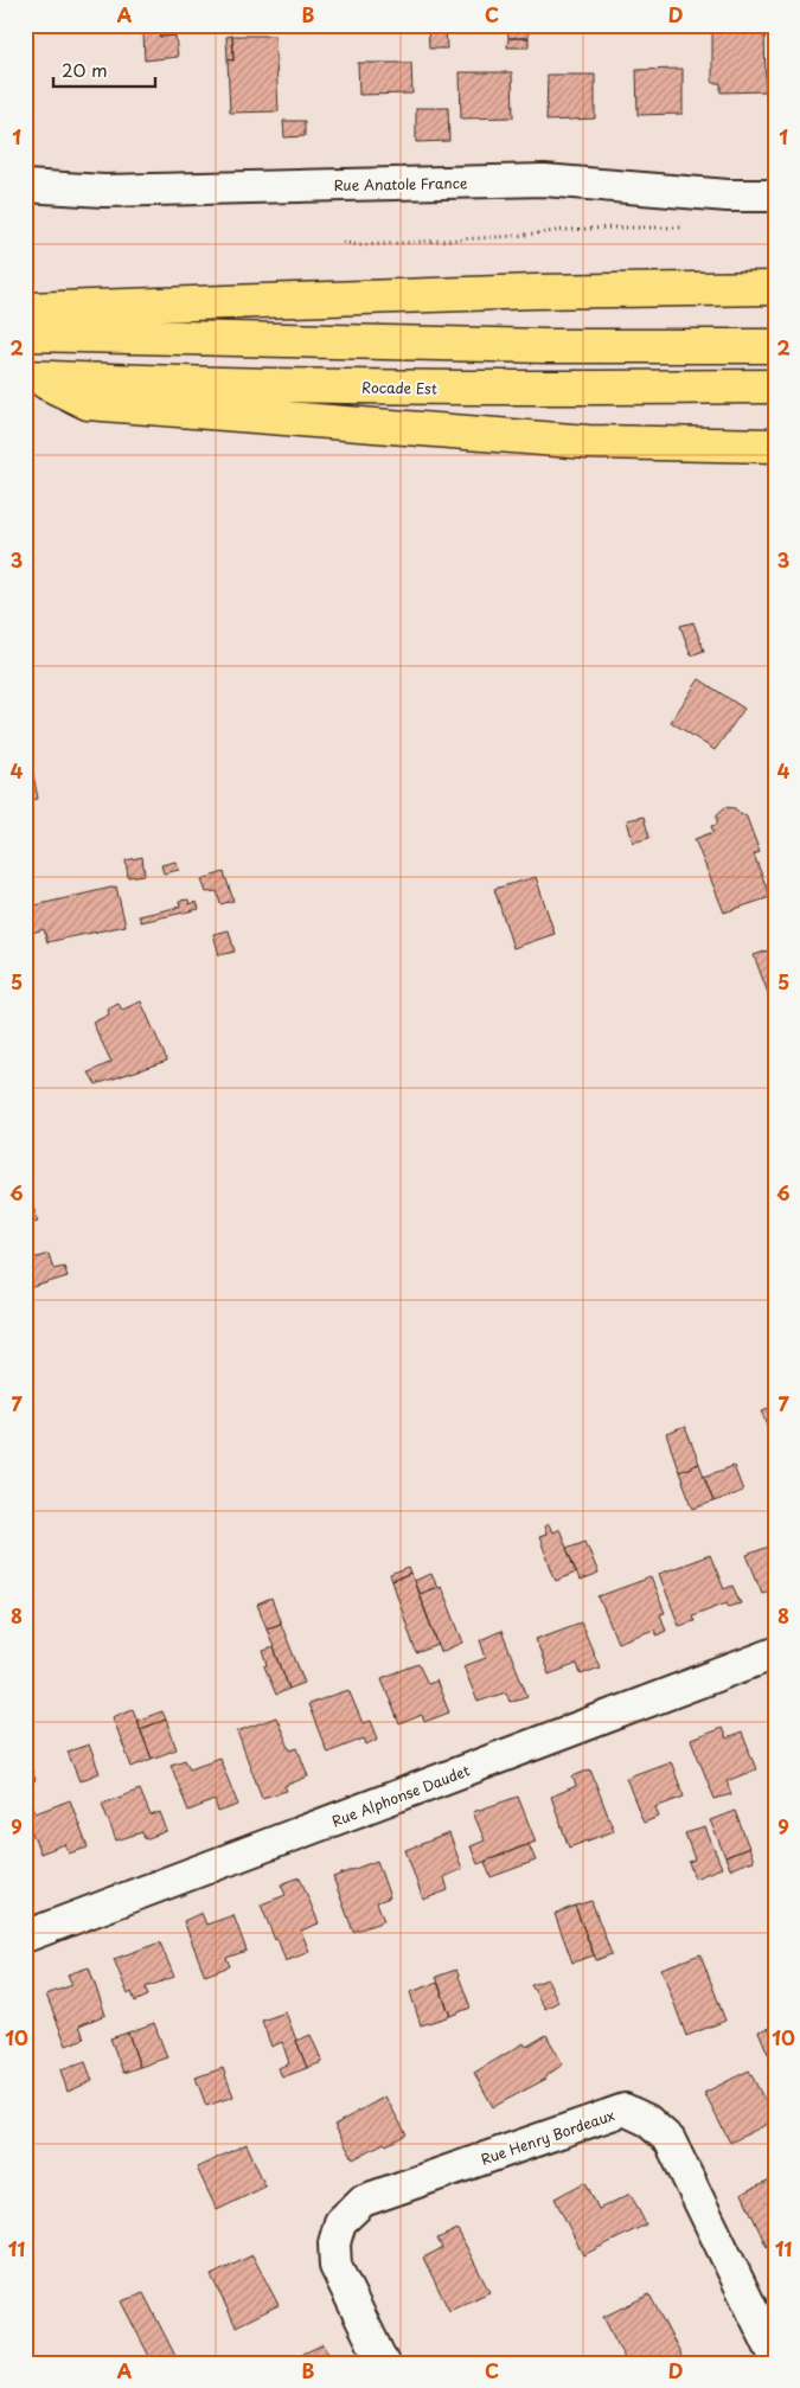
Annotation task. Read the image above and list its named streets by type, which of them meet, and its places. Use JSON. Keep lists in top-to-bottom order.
{
  "streets": {
    "highway": ["Rocade Est"],
    "street": ["Rue Anatole France", "Rue Alphonse Daudet", "Rue Henry Bordeaux"]
  },
  "scale_bar": "20 m",
  "grid": {
    "columns": [
      "A",
      "B",
      "C",
      "D"
    ],
    "rows": [
      "1",
      "2",
      "3",
      "4",
      "5",
      "6",
      "7",
      "8",
      "9",
      "10",
      "11"
    ]
  }
}
